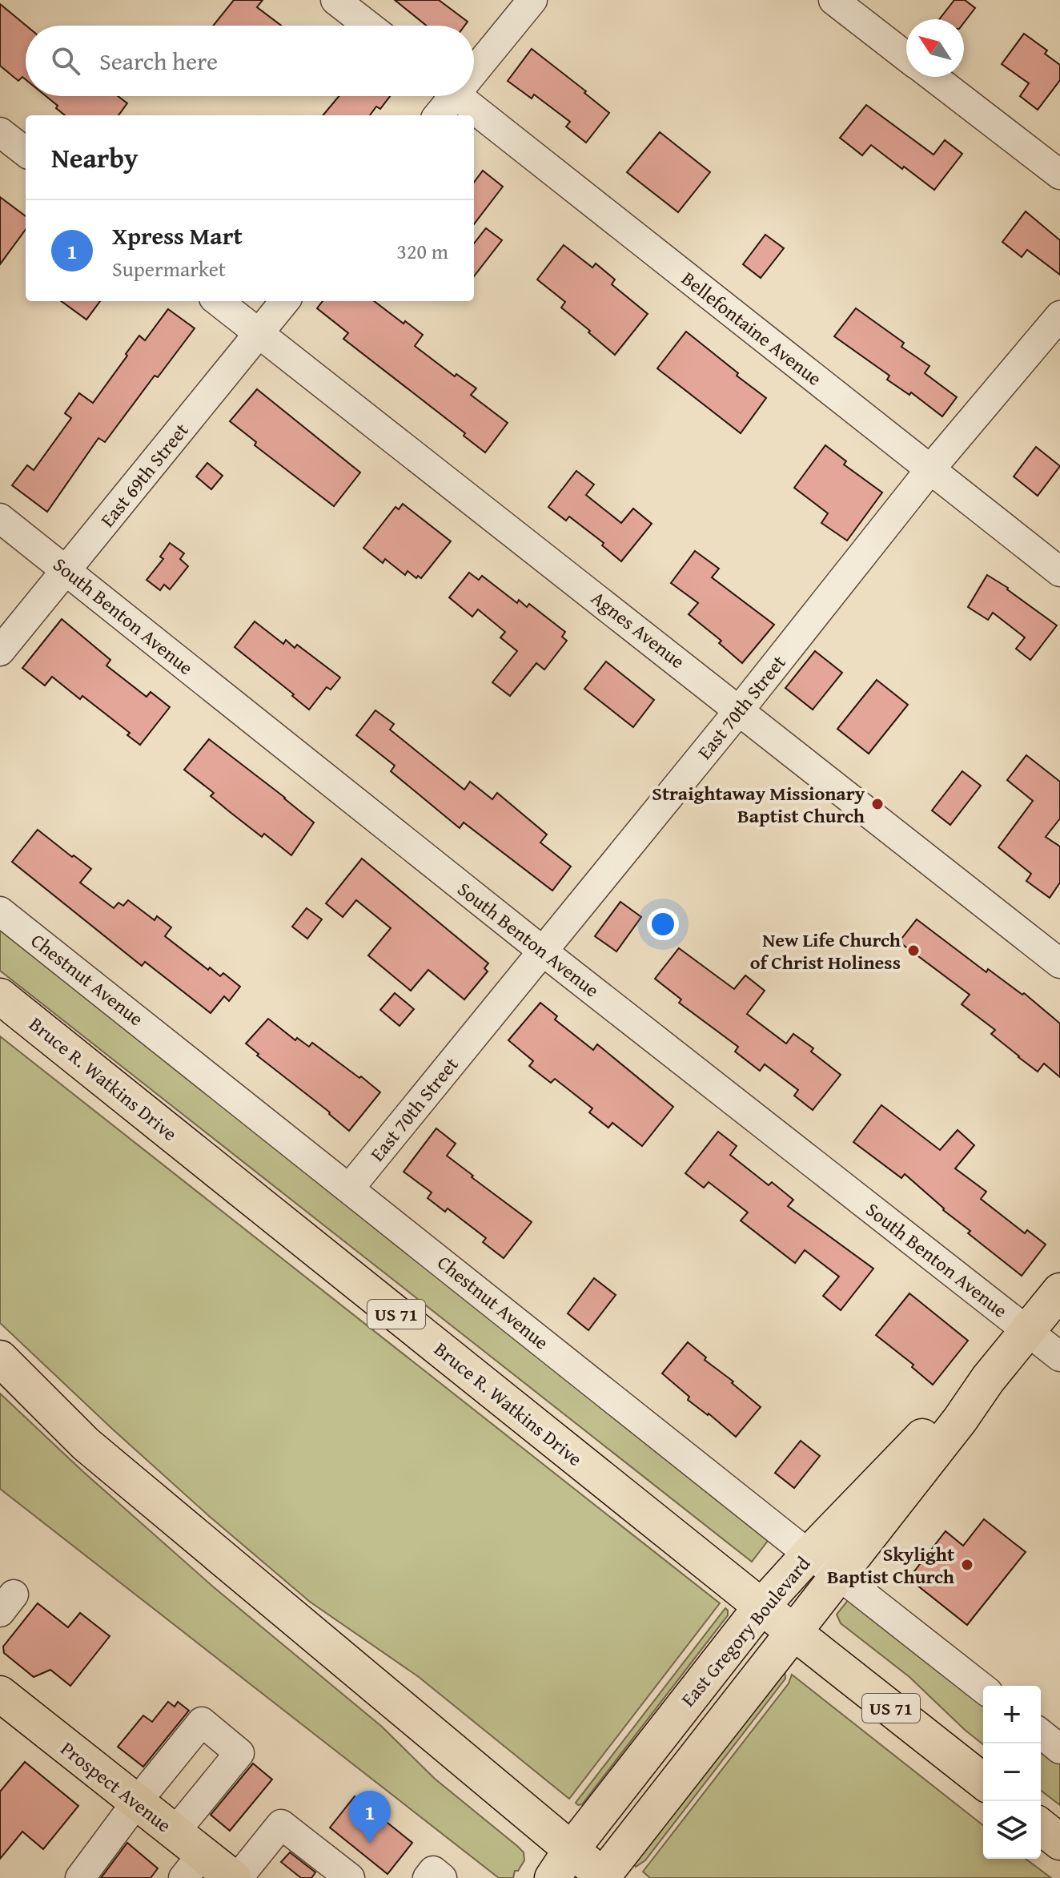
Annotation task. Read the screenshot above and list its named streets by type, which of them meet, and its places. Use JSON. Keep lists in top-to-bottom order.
{
  "streets": {
    "main road": [
      "Bruce R. Watkins Drive",
      "US 71",
      "East Gregory Boulevard",
      "Prospect Avenue"
    ],
    "street": [
      "Bellefontaine Avenue",
      "East 69th Street",
      "South Benton Avenue",
      "Agnes Avenue",
      "East 70th Street",
      "Chestnut Avenue"
    ]
  },
  "crossings": [
    ["Bellefontaine Avenue", "East 70th Street"],
    ["East 69th Street", "South Benton Avenue"],
    ["East 69th Street", "Agnes Avenue"],
    ["South Benton Avenue", "East 70th Street"],
    ["South Benton Avenue", "East Gregory Boulevard"],
    ["Agnes Avenue", "East 70th Street"],
    ["East 70th Street", "Chestnut Avenue"],
    ["Chestnut Avenue", "East Gregory Boulevard"],
    ["Bruce R. Watkins Drive", "East Gregory Boulevard"]
  ],
  "places": ["Straightaway Missionary Baptist Church", "New Life Church of Christ Holiness", "Skylight Baptist Church"],
  "north": "top left",
  "page": {
    "search": "Search here",
    "heading": "Nearby",
    "list": [
      {
        "mark": "1",
        "name": "Xpress Mart",
        "note": "Supermarket",
        "value": "320 m"
      }
    ],
    "map_buttons": ["+", "−"],
    "pins": "1"
  }
}
